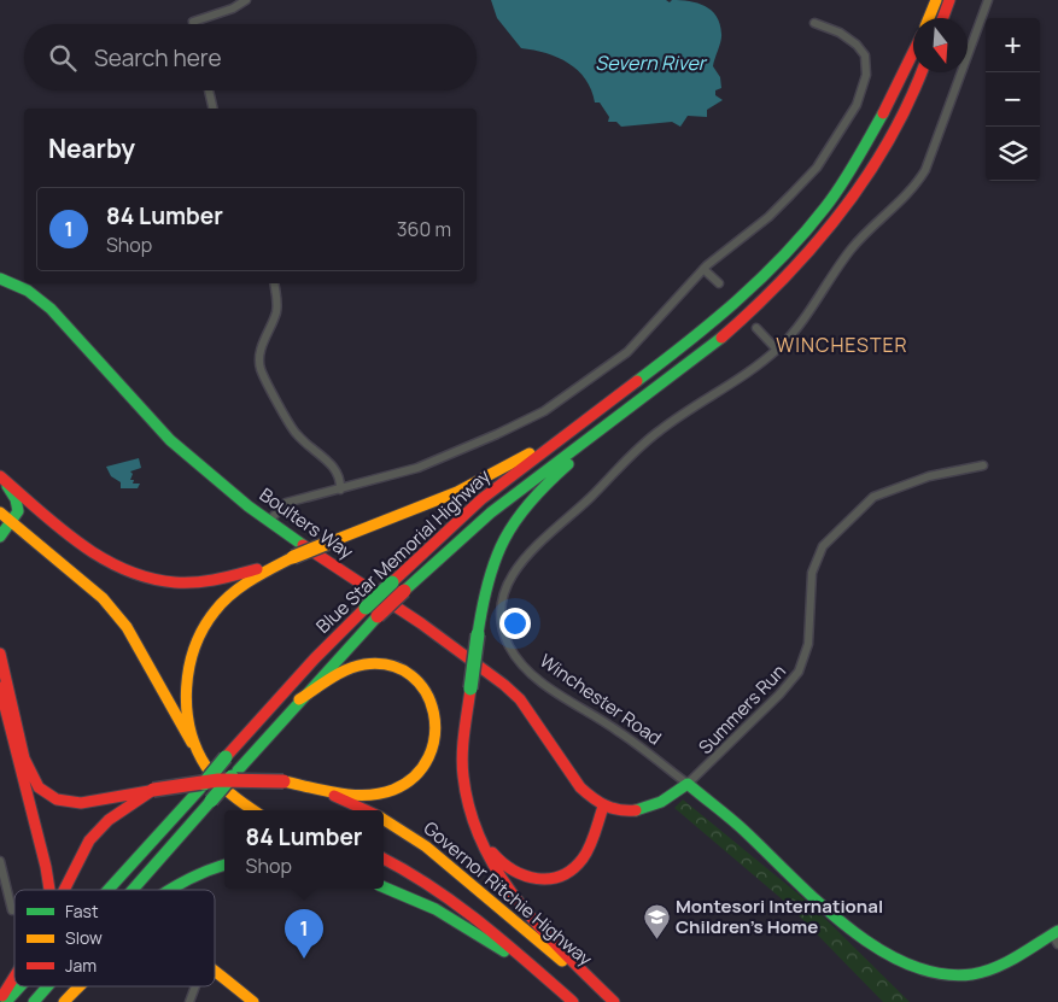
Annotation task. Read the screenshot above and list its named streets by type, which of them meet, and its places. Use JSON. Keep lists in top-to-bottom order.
{
  "streets": {
    "main road": [
      "Boulters Way",
      "Blue Star Memorial Highway",
      "Winchester Road",
      "Governor Ritchie Highway"
    ],
    "street": ["Summers Run"]
  },
  "crossings": [
    ["Winchester Road", "Summers Run"]
  ],
  "districts": ["WINCHESTER"],
  "water": ["Severn River"],
  "places": {
    "school or university": ["Montesori International Children's Home"]
  },
  "legend": ["Fast", "Slow", "Jam"],
  "north": "bottom",
  "page": {
    "map_buttons": ["+", "−"],
    "search": "Search here",
    "heading": "Nearby",
    "list": [
      {
        "mark": "1",
        "name": "84 Lumber",
        "note": "Shop",
        "value": "360 m"
      }
    ],
    "popup": ["84 Lumber", "Shop"],
    "pins": "1"
  }
}
